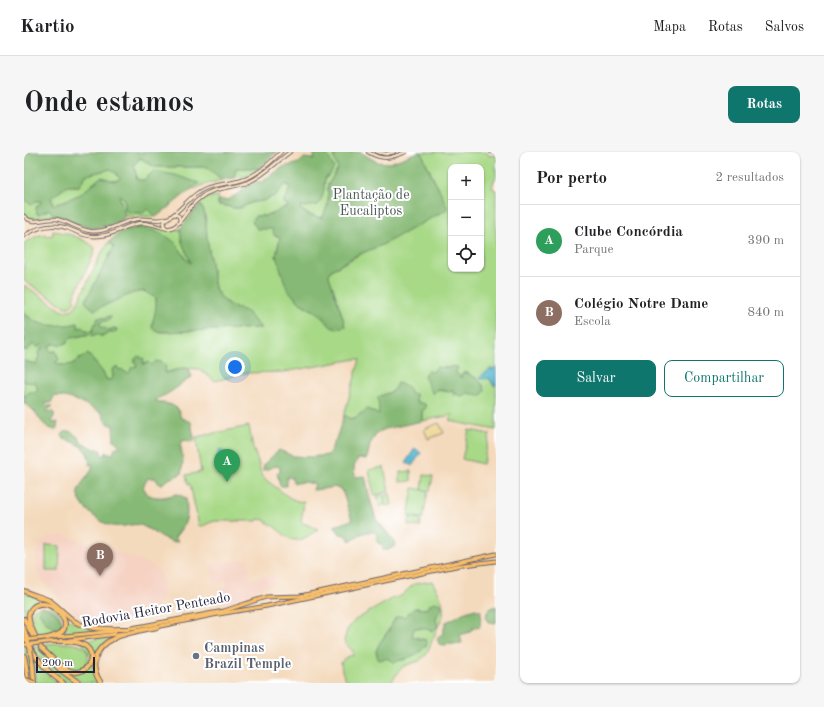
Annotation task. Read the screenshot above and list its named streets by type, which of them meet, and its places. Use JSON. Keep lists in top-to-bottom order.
{
  "streets": {
    "main road": ["Rodovia Heitor Penteado"]
  },
  "parks": ["Plantação de Eucaliptos"],
  "places": ["Campinas Brazil Temple"],
  "scale_bar": "200 m",
  "page": {
    "header": "Kartio",
    "nav": ["Mapa", "Rotas", "Salvos"],
    "buttons": [
      "Rotas",
      ["Salvar", "Compartilhar"]
    ],
    "title": "Onde estamos",
    "heading": ["Por perto", "2 resultados"],
    "map_buttons": ["+", "−"],
    "list": [
      {
        "mark": "A",
        "name": "Clube Concórdia",
        "note": "Parque",
        "value": "390 m"
      },
      {
        "mark": "B",
        "name": "Colégio Notre Dame",
        "note": "Escola",
        "value": "840 m"
      }
    ],
    "pins": ["A", "B"],
    "scale": "200 m"
  }
}
